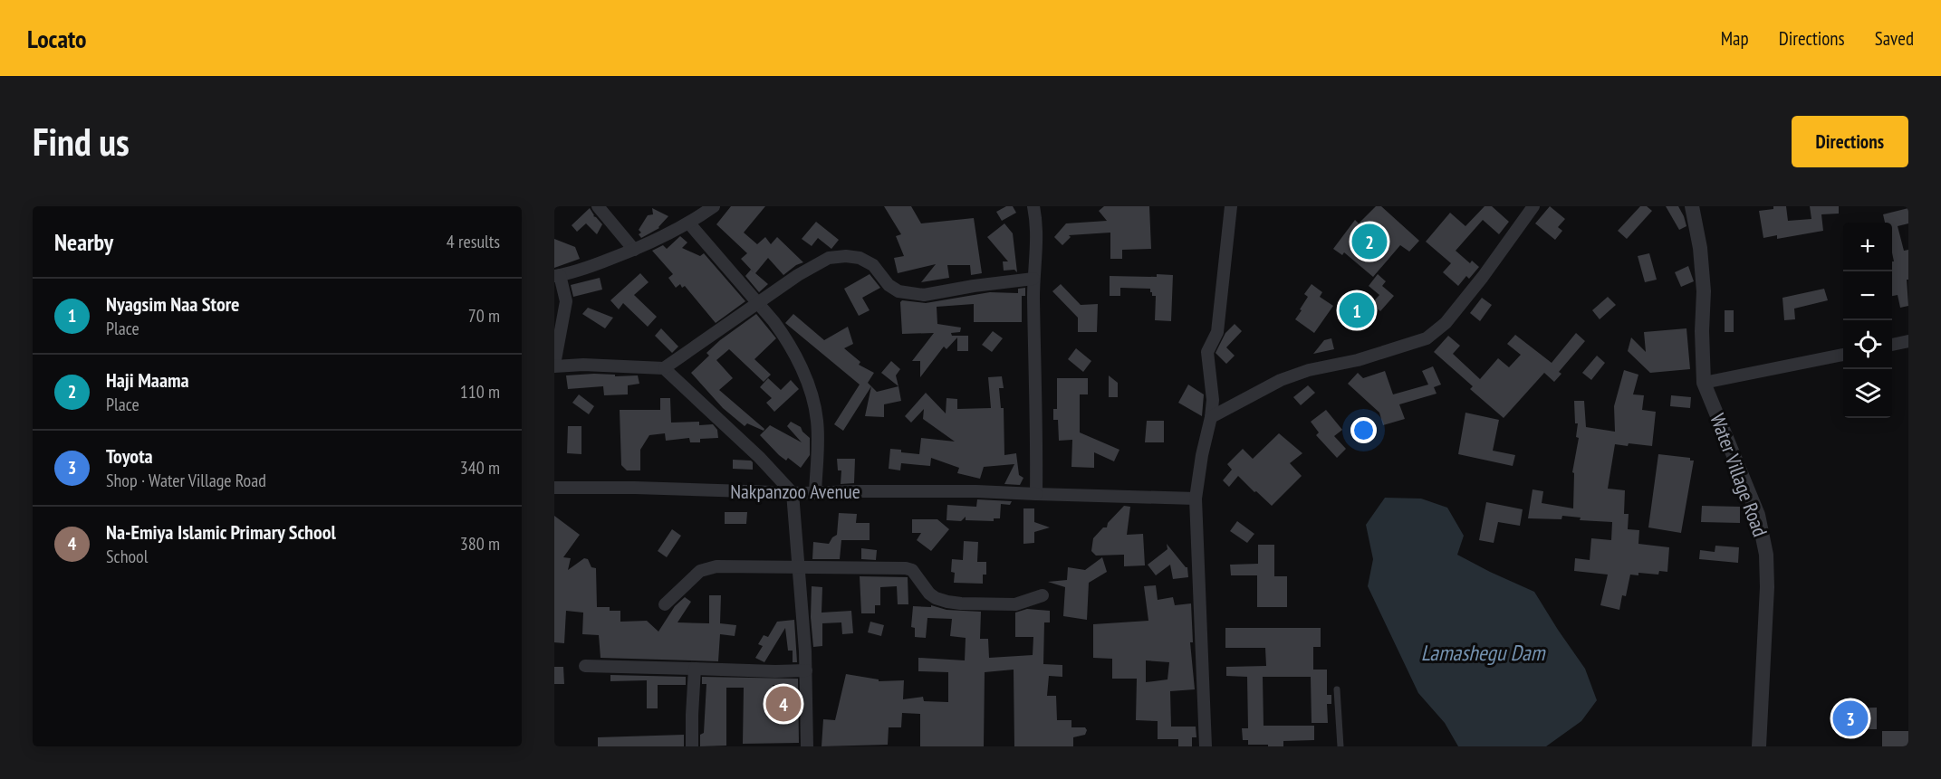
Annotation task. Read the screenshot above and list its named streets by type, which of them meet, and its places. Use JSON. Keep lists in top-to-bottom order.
{
  "streets": {
    "street": ["Water Village Road", "Nakpanzoo Avenue"]
  },
  "water": ["Lamashegu Dam"],
  "page": {
    "header": "Locato",
    "nav": ["Map", "Directions", "Saved"],
    "buttons": "Directions",
    "title": "Find us",
    "heading": ["Nearby", "4 results"],
    "pins": [
      "2",
      "1",
      "4",
      "3"
    ],
    "map_buttons": ["+", "−"],
    "list": [
      {
        "mark": "1",
        "name": "Nyagsim Naa Store",
        "note": "Place",
        "value": "70 m"
      },
      {
        "mark": "2",
        "name": "Haji Maama",
        "note": "Place",
        "value": "110 m"
      },
      {
        "mark": "3",
        "name": "Toyota",
        "note": "Shop · Water Village Road",
        "value": "340 m"
      },
      {
        "mark": "4",
        "name": "Na-Emiya Islamic Primary School",
        "note": "School",
        "value": "380 m"
      }
    ]
  }
}
